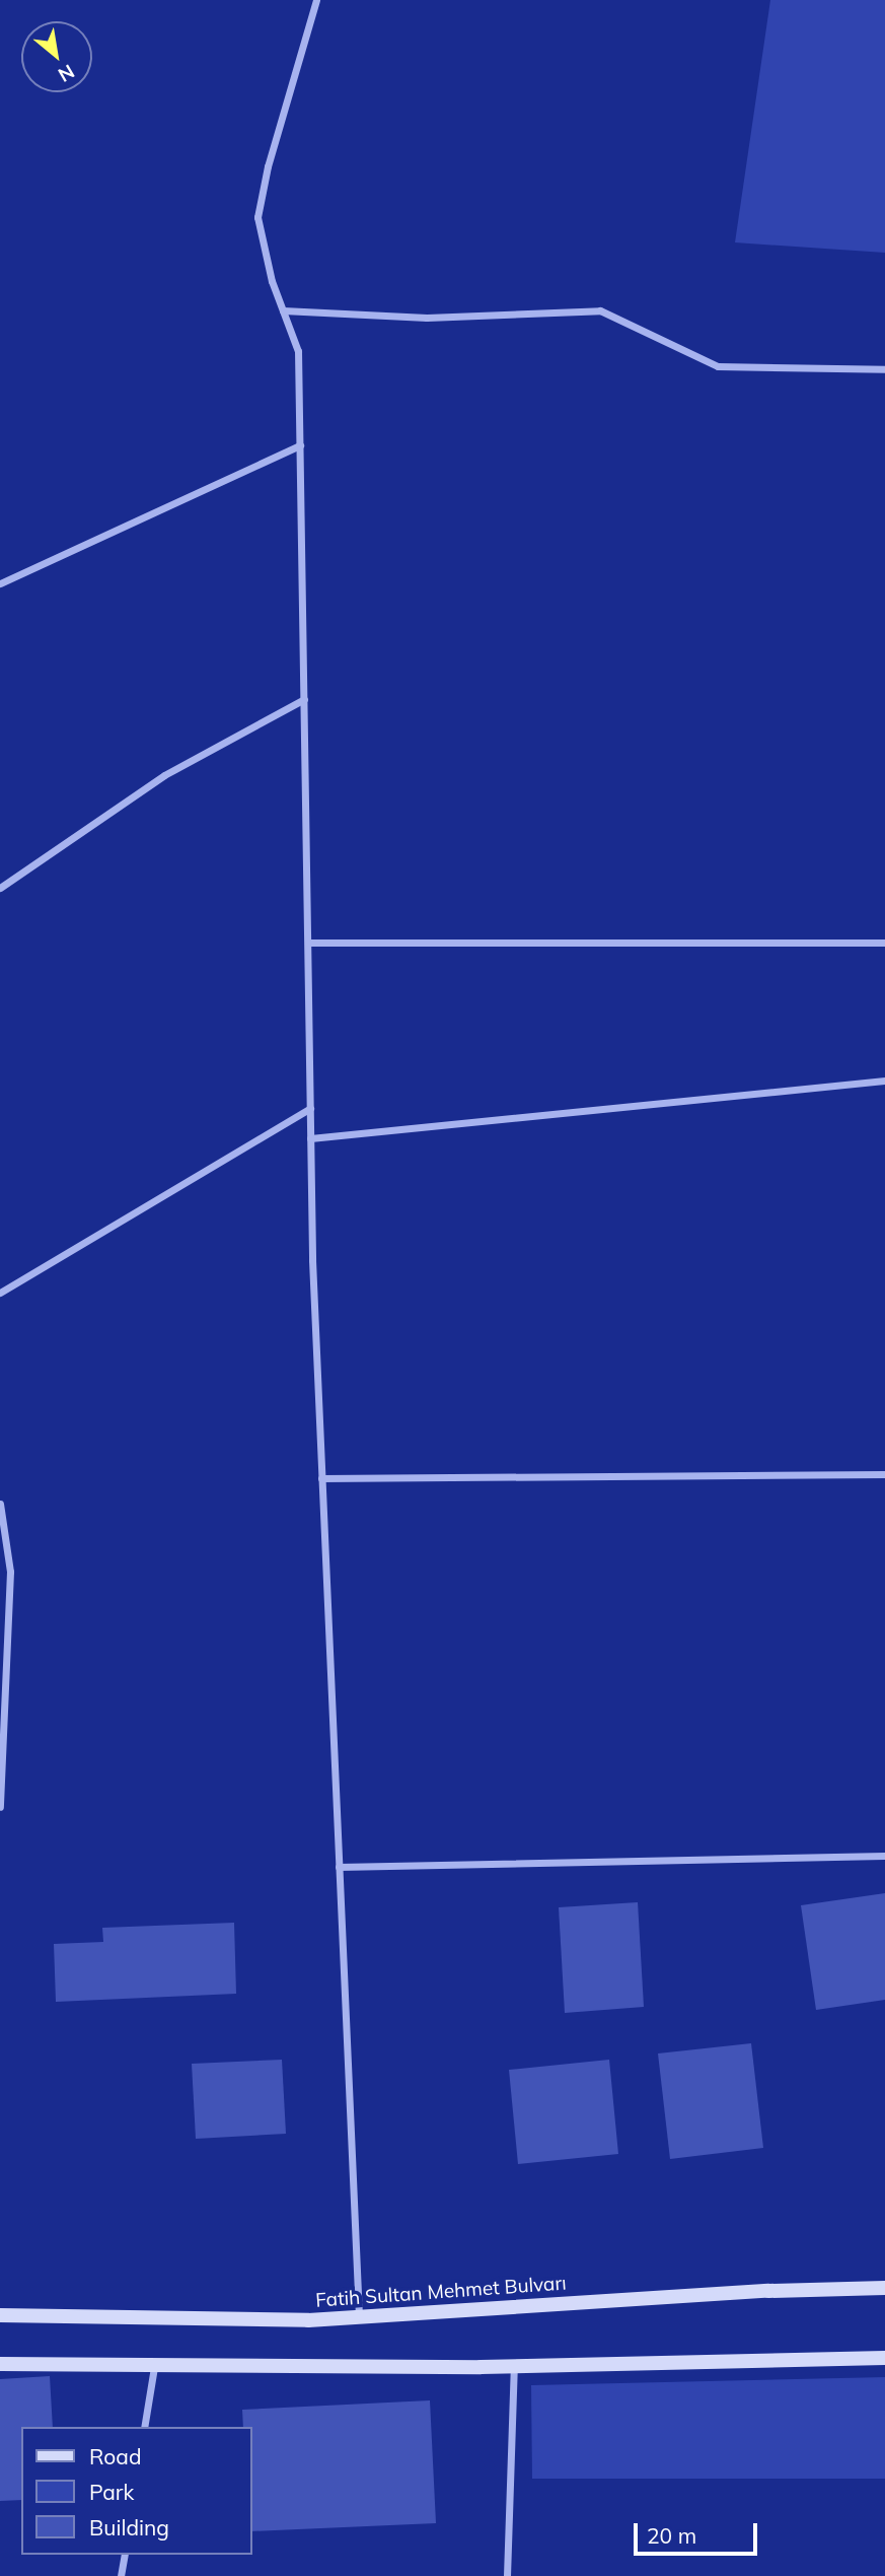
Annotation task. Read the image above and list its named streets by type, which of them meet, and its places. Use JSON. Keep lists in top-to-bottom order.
{
  "streets": {
    "main road": ["Fatih Sultan Mehmet Bulvarı"]
  },
  "legend": ["Road", "Park", "Building"],
  "scale_bar": "20 m",
  "north": "bottom right"
}
